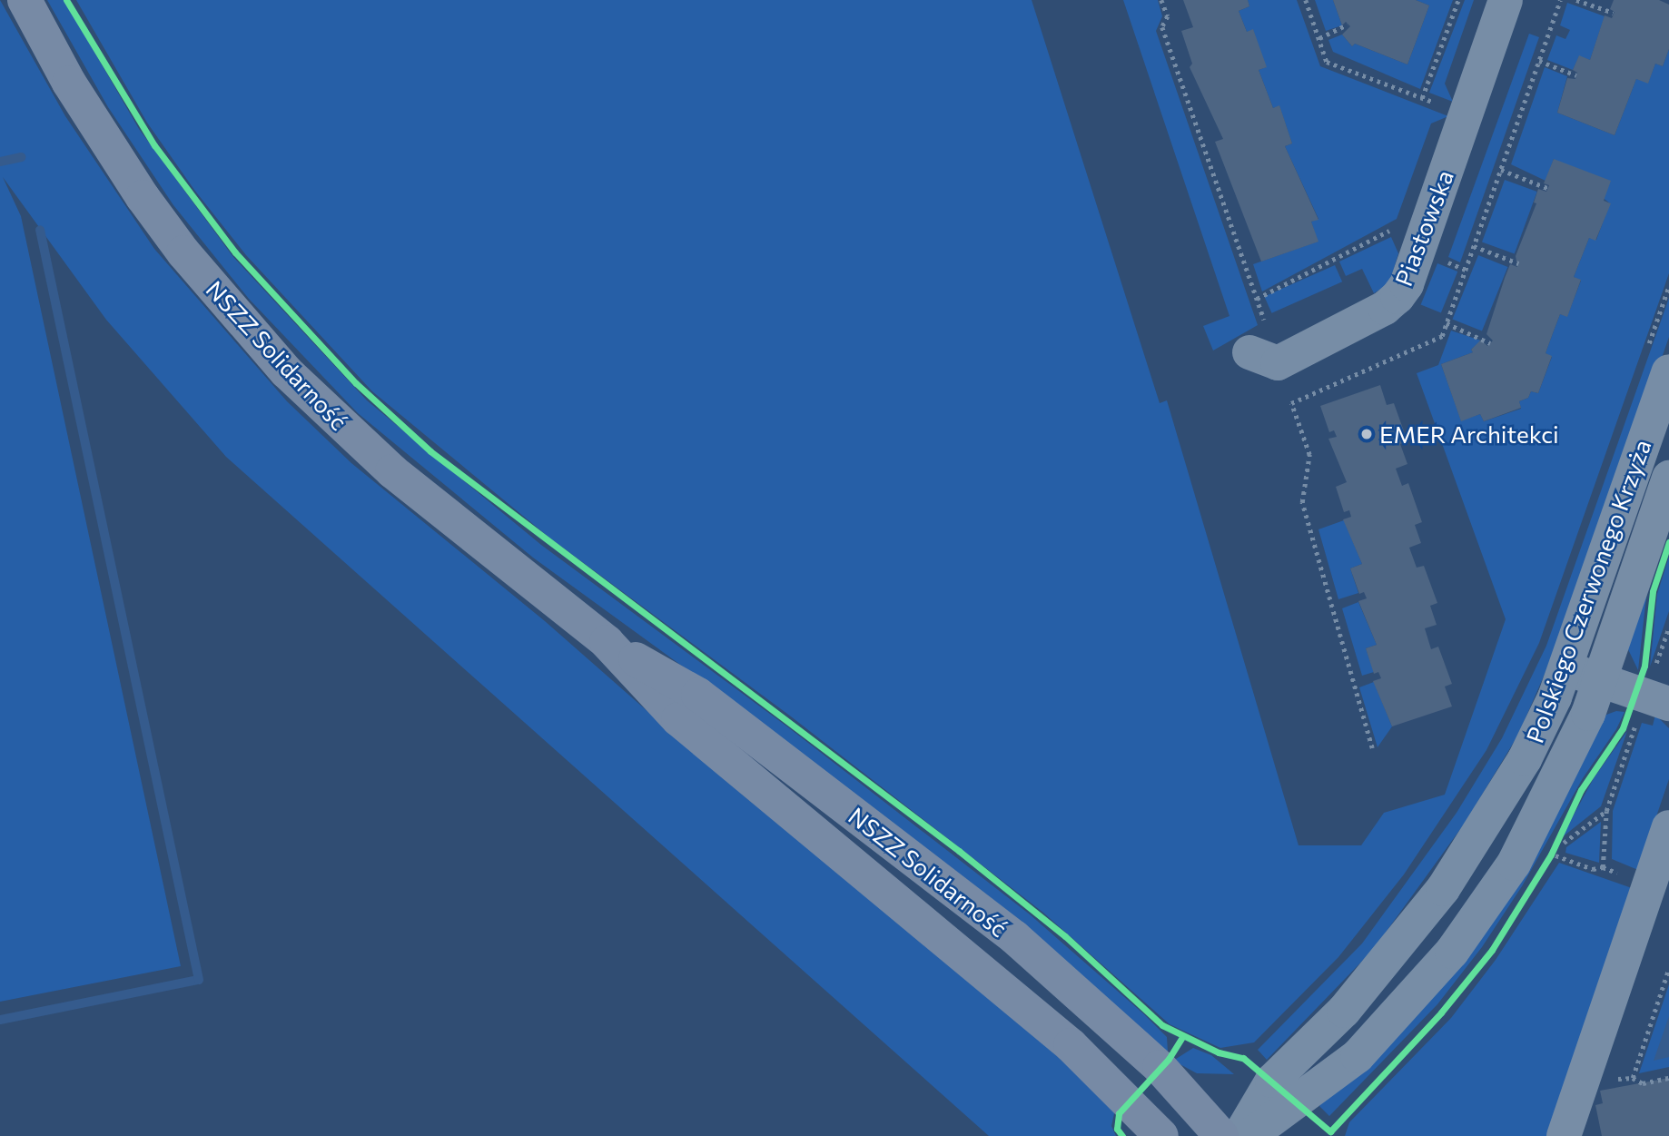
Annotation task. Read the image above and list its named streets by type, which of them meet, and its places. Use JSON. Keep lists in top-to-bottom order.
{
  "streets": {
    "main road": ["NSZZ Solidarność"],
    "street": ["Piastowska", "Polskiego Czerwonego Krzyża"]
  },
  "places": ["EMER Architekci"]
}
